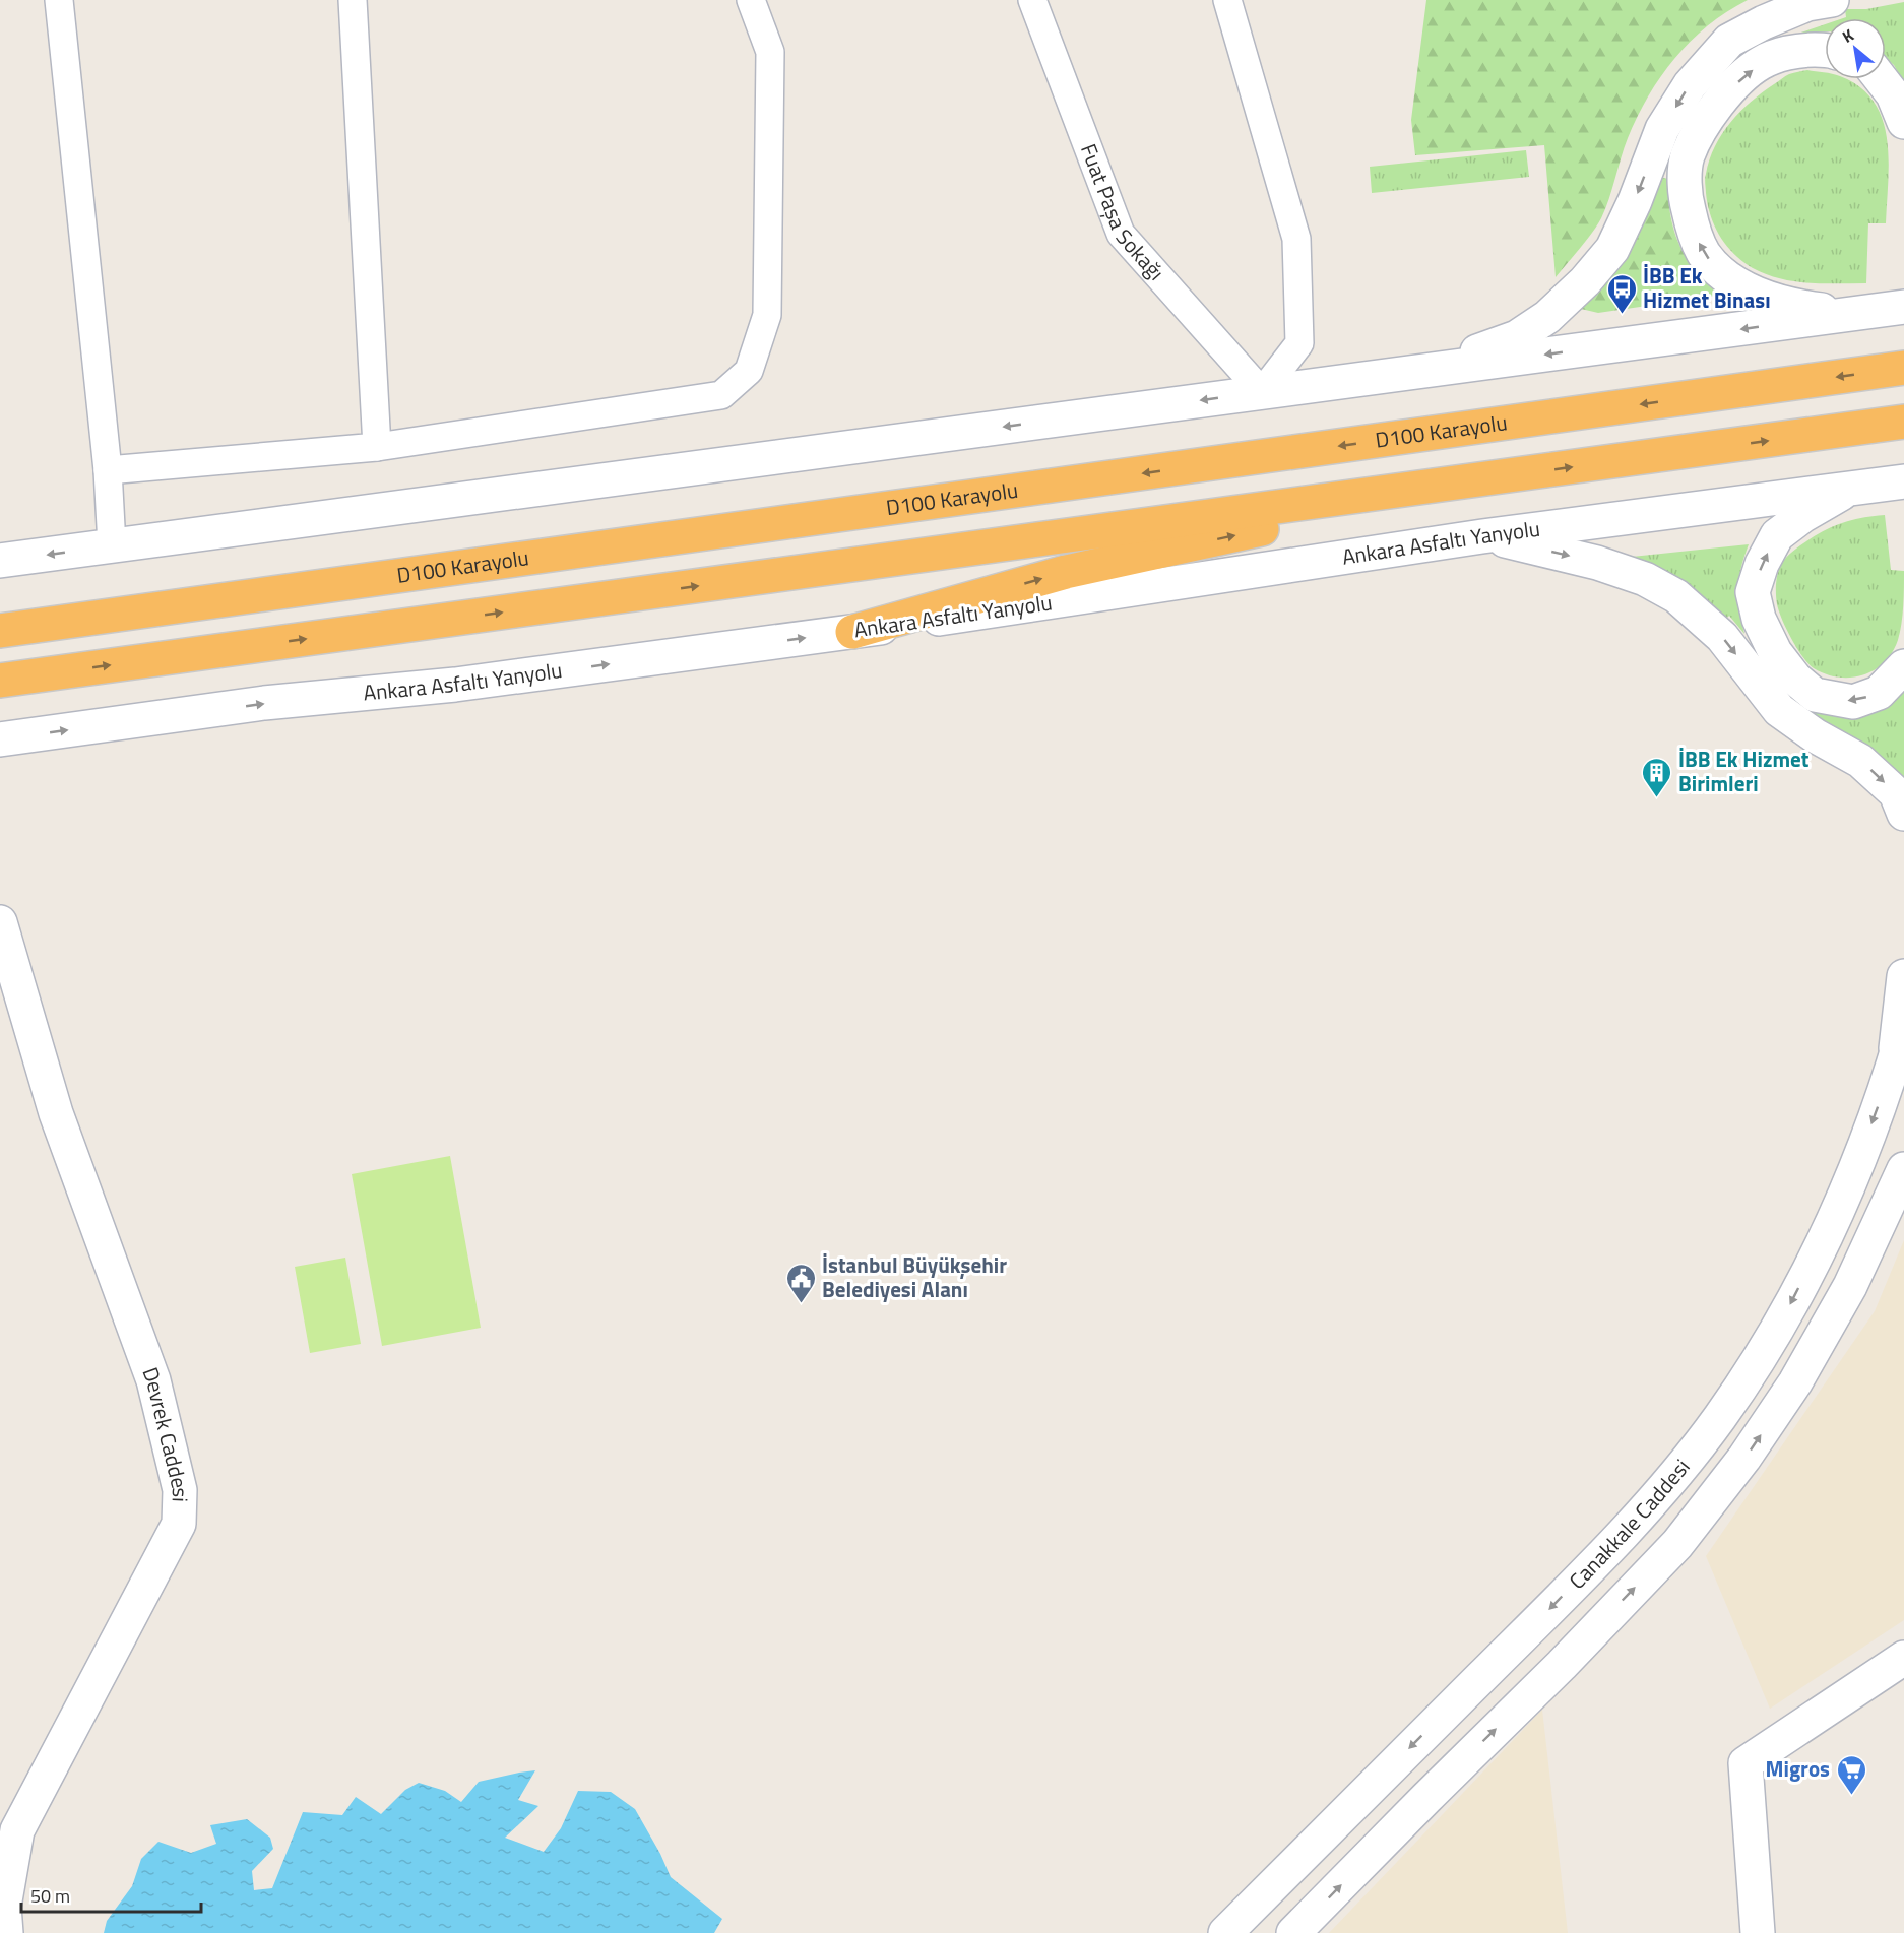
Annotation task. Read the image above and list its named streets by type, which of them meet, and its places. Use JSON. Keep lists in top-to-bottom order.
{
  "streets": {
    "highway": ["D100 Karayolu"],
    "main road": ["Ankara Asfaltı Yanyolu", "Devrek Caddesi", "Canakkale Caddesi"],
    "street": ["Fuat Paşa Sokağı"]
  },
  "places": {
    "bus stop": ["İBB Ek Hizmet Binası"],
    "building": ["İBB Ek Hizmet Birimleri"],
    "public building": ["İstanbul Büyükşehir Belediyesi Alanı"],
    "supermarket": ["Migros"]
  },
  "scale_bar": "50 m",
  "north": "top left"
}
